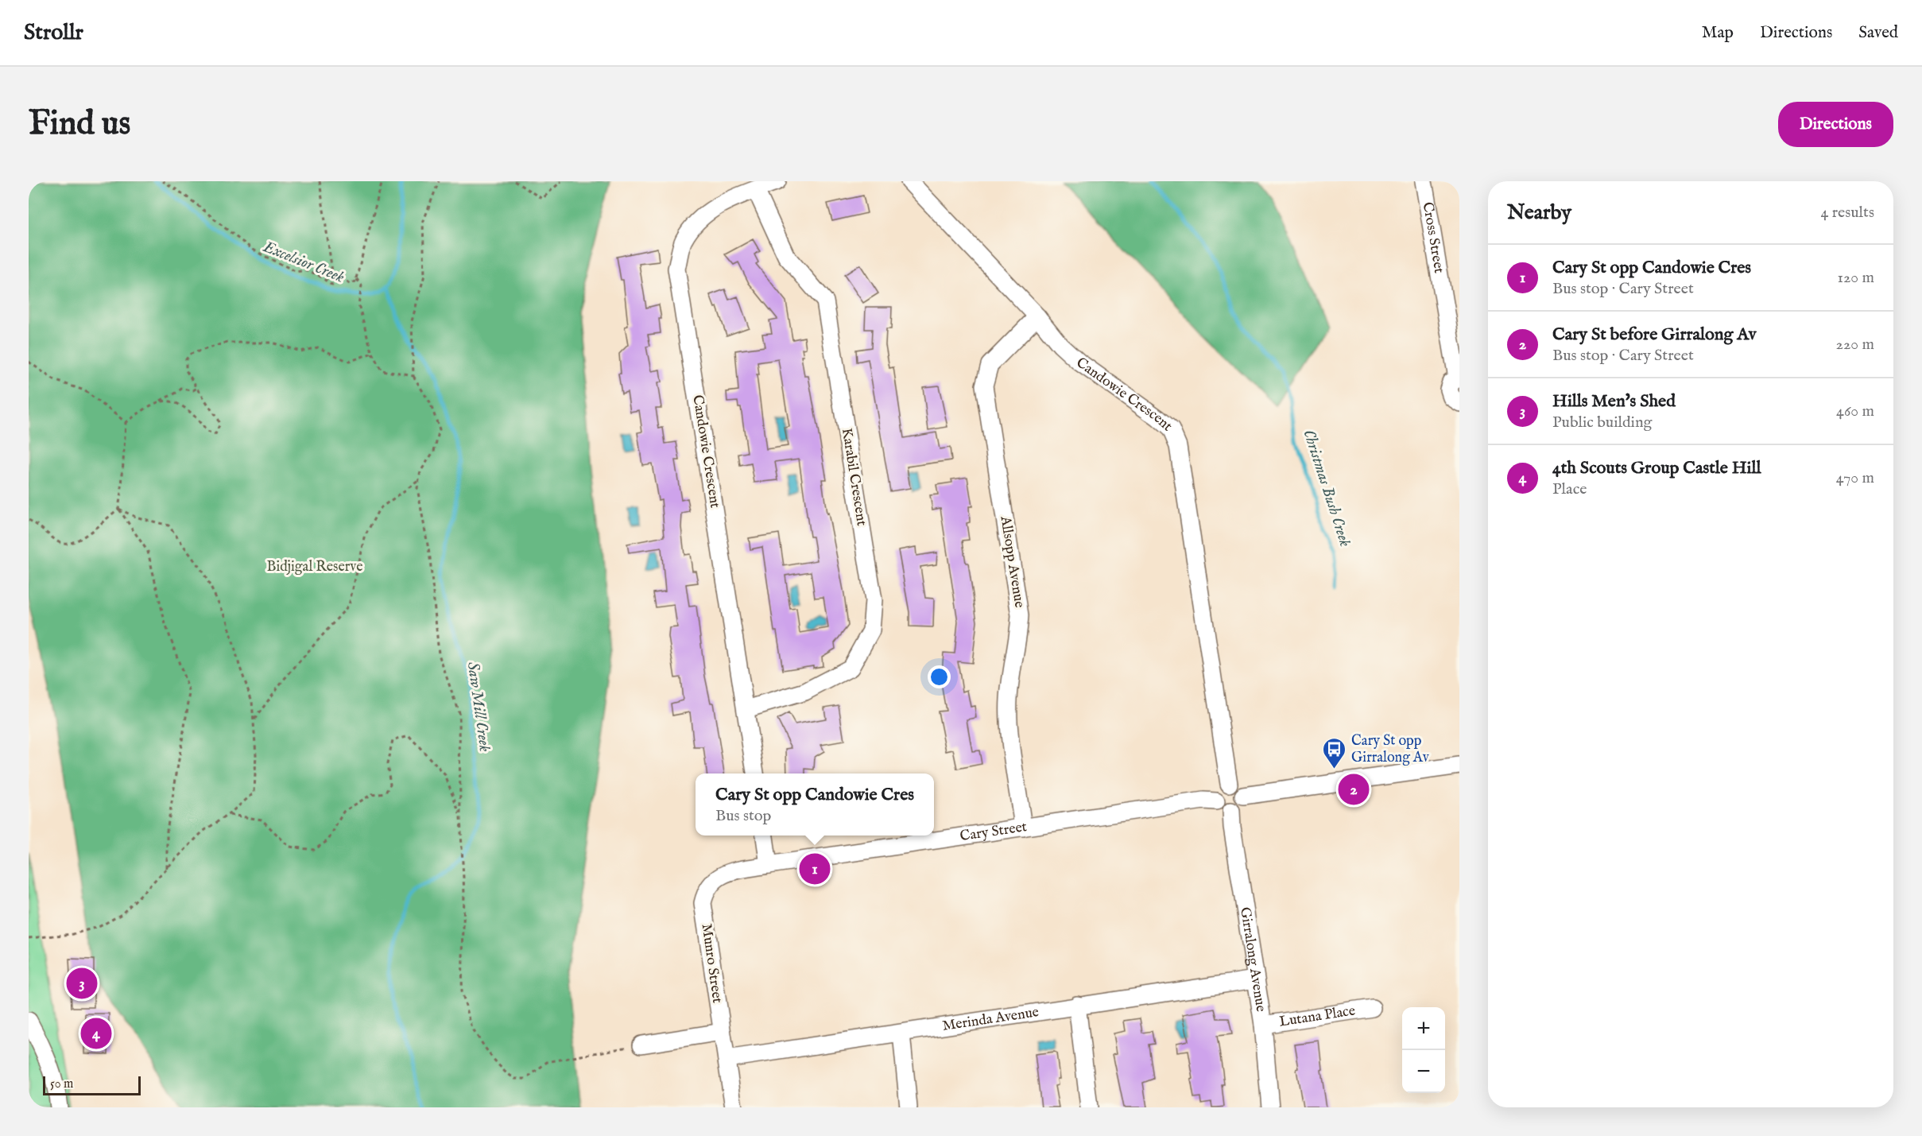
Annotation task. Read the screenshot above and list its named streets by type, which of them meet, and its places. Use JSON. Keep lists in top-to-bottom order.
{
  "streets": {
    "street": [
      "Cross Street",
      "Candowie Crescent",
      "Karabil Crescent",
      "Allsopp Avenue",
      "Cary Street",
      "Girralong Avenue",
      "Munro Street",
      "Lutana Place",
      "Merinda Avenue"
    ]
  },
  "crossings": [
    ["Candowie Crescent", "Karabil Crescent"],
    ["Candowie Crescent", "Allsopp Avenue"],
    ["Candowie Crescent", "Cary Street"],
    ["Candowie Crescent", "Girralong Avenue"],
    ["Allsopp Avenue", "Cary Street"],
    ["Cary Street", "Girralong Avenue"],
    ["Cary Street", "Munro Street"],
    ["Girralong Avenue", "Lutana Place"],
    ["Girralong Avenue", "Merinda Avenue"],
    ["Munro Street", "Merinda Avenue"]
  ],
  "water": ["Excelsior Creek", "Christmas Bush Creek", "Saw Mill Creek"],
  "parks": ["Bidjigal Reserve"],
  "places": {
    "bus stop": ["Cary St opp Girralong Av"]
  },
  "scale_bar": "50 m",
  "page": {
    "header": "Strollr",
    "nav": ["Map", "Directions", "Saved"],
    "buttons": "Directions",
    "title": "Find us",
    "heading": ["Nearby", "4 results"],
    "list": [
      {
        "mark": "1",
        "name": "Cary St opp Candowie Cres",
        "note": "Bus stop · Cary Street",
        "value": "120 m"
      },
      {
        "mark": "2",
        "name": "Cary St before Girralong Av",
        "note": "Bus stop · Cary Street",
        "value": "220 m"
      },
      {
        "mark": "3",
        "name": "Hills Men's Shed",
        "note": "Public building",
        "value": "460 m"
      },
      {
        "mark": "4",
        "name": "4th Scouts Group Castle Hill",
        "note": "Place",
        "value": "470 m"
      }
    ],
    "pins": [
      "2",
      "1",
      "3",
      "4"
    ],
    "popup": ["Cary St opp Candowie Cres", "Bus stop"],
    "map_buttons": ["+", "−"],
    "scale": "50 m"
  }
}
